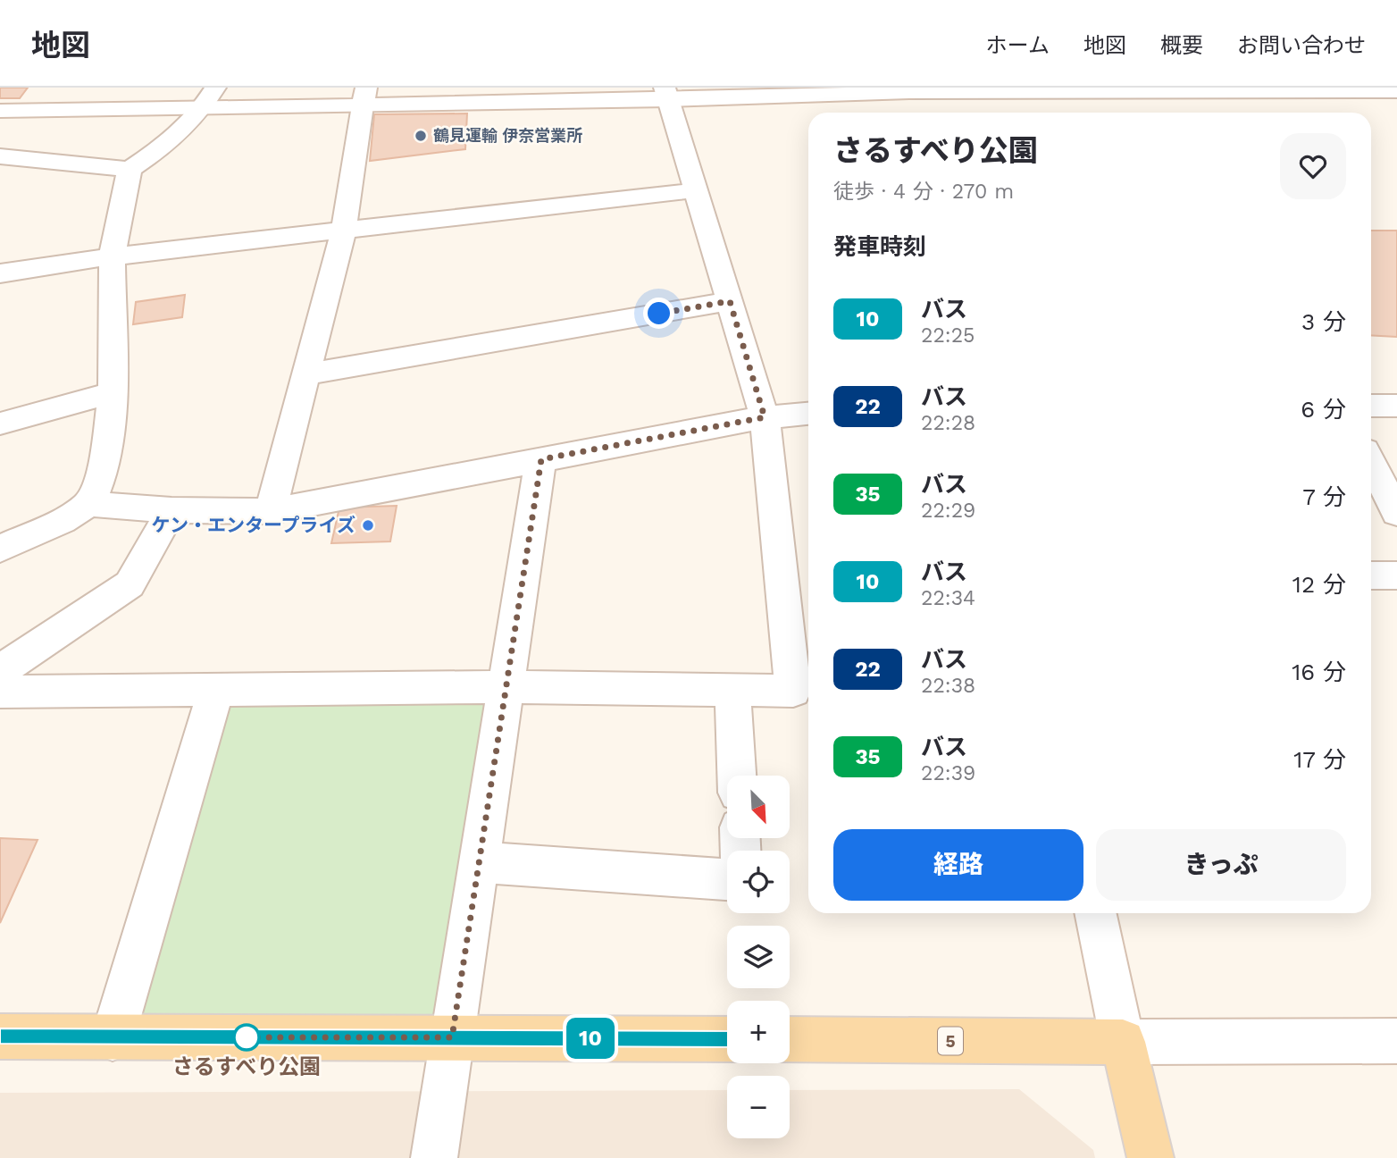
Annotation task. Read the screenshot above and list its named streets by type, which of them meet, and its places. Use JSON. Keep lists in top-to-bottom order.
{
  "streets": {
    "main road": ["5"]
  },
  "places": ["鶴見運輸 伊奈営業所", "ケン・エンタープライズ", "さるすべり公園"],
  "lines": ["bus line 10"],
  "north": "bottom right",
  "page": {
    "header": "地図",
    "nav": [
      "ホーム",
      "地図",
      "概要",
      "お問い合わせ"
    ],
    "on_map": "10",
    "heading": [
      ["さるすべり公園", "徒歩 · 4 分 · 270 m"],
      "発車時刻"
    ],
    "list": [
      {
        "mark": "10",
        "name": "バス",
        "note": "22:25",
        "value": "3 分"
      },
      {
        "mark": "22",
        "name": "バス",
        "note": "22:28",
        "value": "6 分"
      },
      {
        "mark": "35",
        "name": "バス",
        "note": "22:29",
        "value": "7 分"
      },
      {
        "mark": "10",
        "name": "バス",
        "note": "22:34",
        "value": "12 分"
      },
      {
        "mark": "22",
        "name": "バス",
        "note": "22:38",
        "value": "16 分"
      },
      {
        "mark": "35",
        "name": "バス",
        "note": "22:39",
        "value": "17 分"
      }
    ],
    "map_buttons": ["+", "−"],
    "buttons": ["経路", "きっぷ"]
  }
}
